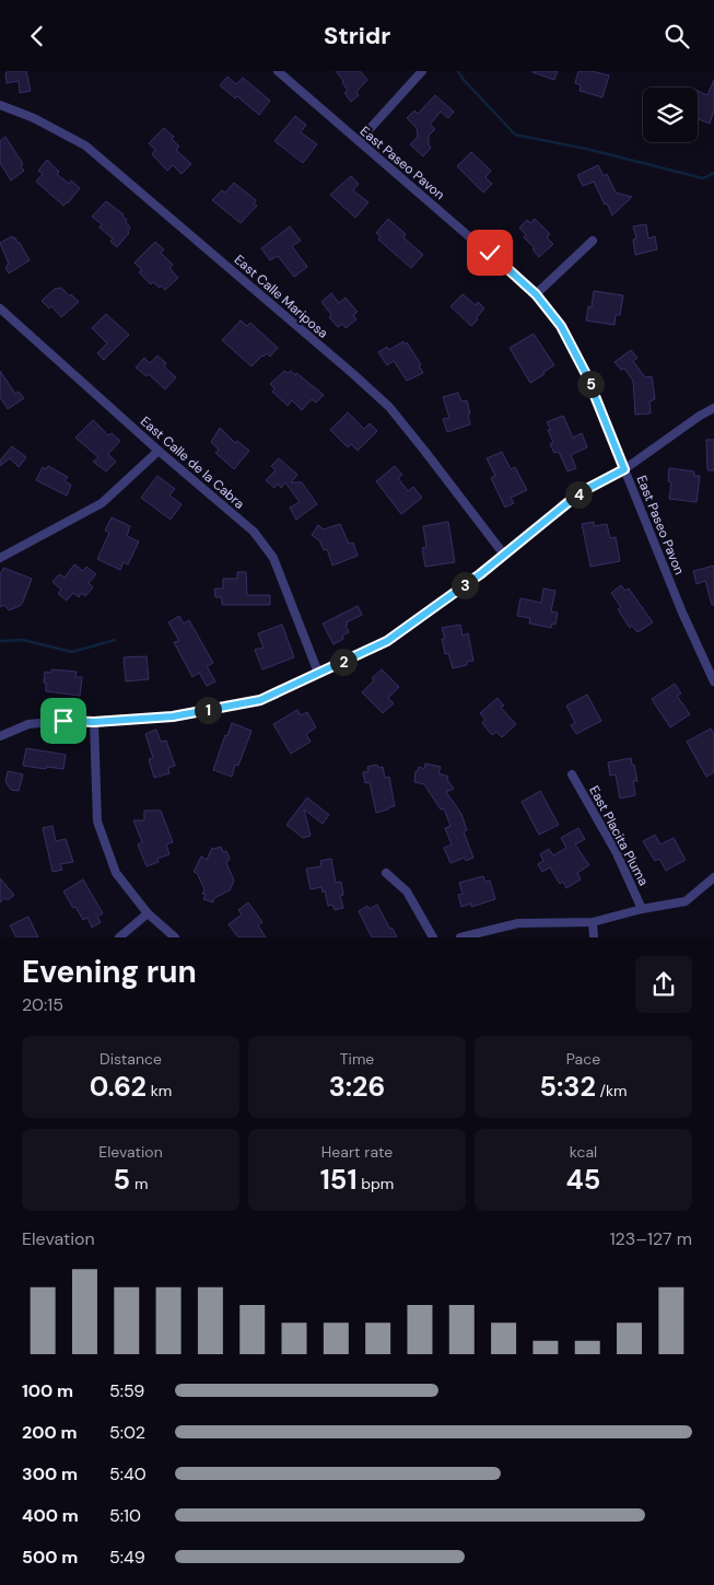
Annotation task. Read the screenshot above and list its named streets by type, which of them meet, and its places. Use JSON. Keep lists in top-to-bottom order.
{
  "streets": {
    "street": [
      "East Paseo Pavon",
      "East Calle Mariposa",
      "East Calle de la Cabra",
      "East Placita Pluma"
    ]
  },
  "page": {
    "header": "Stridr",
    "pins": [
      "5",
      "4",
      "3",
      "2",
      "1"
    ],
    "heading": ["Evening run", "20:15"],
    "stats": [
      ["Distance", "0.62 km"],
      ["Time", "3:26"],
      ["Pace", "5:32 /km"],
      ["Elevation", "5 m"],
      ["Heart rate", "151 bpm"],
      ["kcal", "45"]
    ],
    "chart": ["Elevation", "123–127 m"],
    "list": [
      {
        "name": "100 m",
        "note": "5:59"
      },
      {
        "name": "200 m",
        "note": "5:02"
      },
      {
        "name": "300 m",
        "note": "5:40"
      },
      {
        "name": "400 m",
        "note": "5:10"
      },
      {
        "name": "500 m",
        "note": "5:49"
      }
    ]
  }
}
